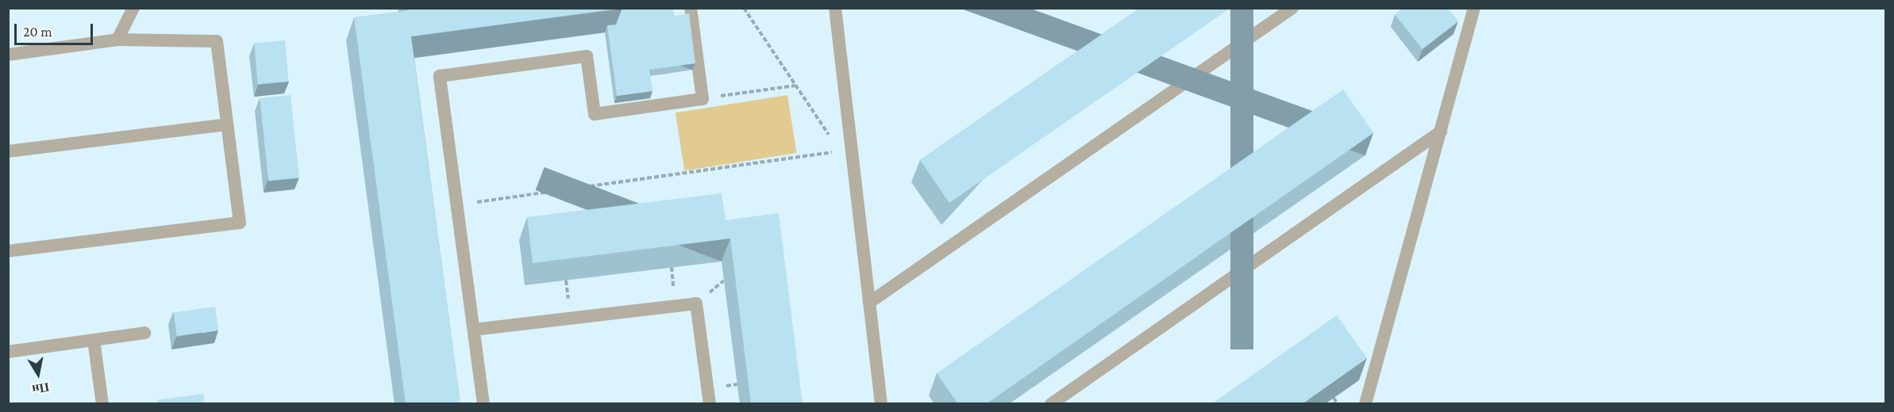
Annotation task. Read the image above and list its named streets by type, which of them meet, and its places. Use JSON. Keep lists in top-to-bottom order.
{
  "scale_bar": "20 m",
  "north": "bottom"
}
